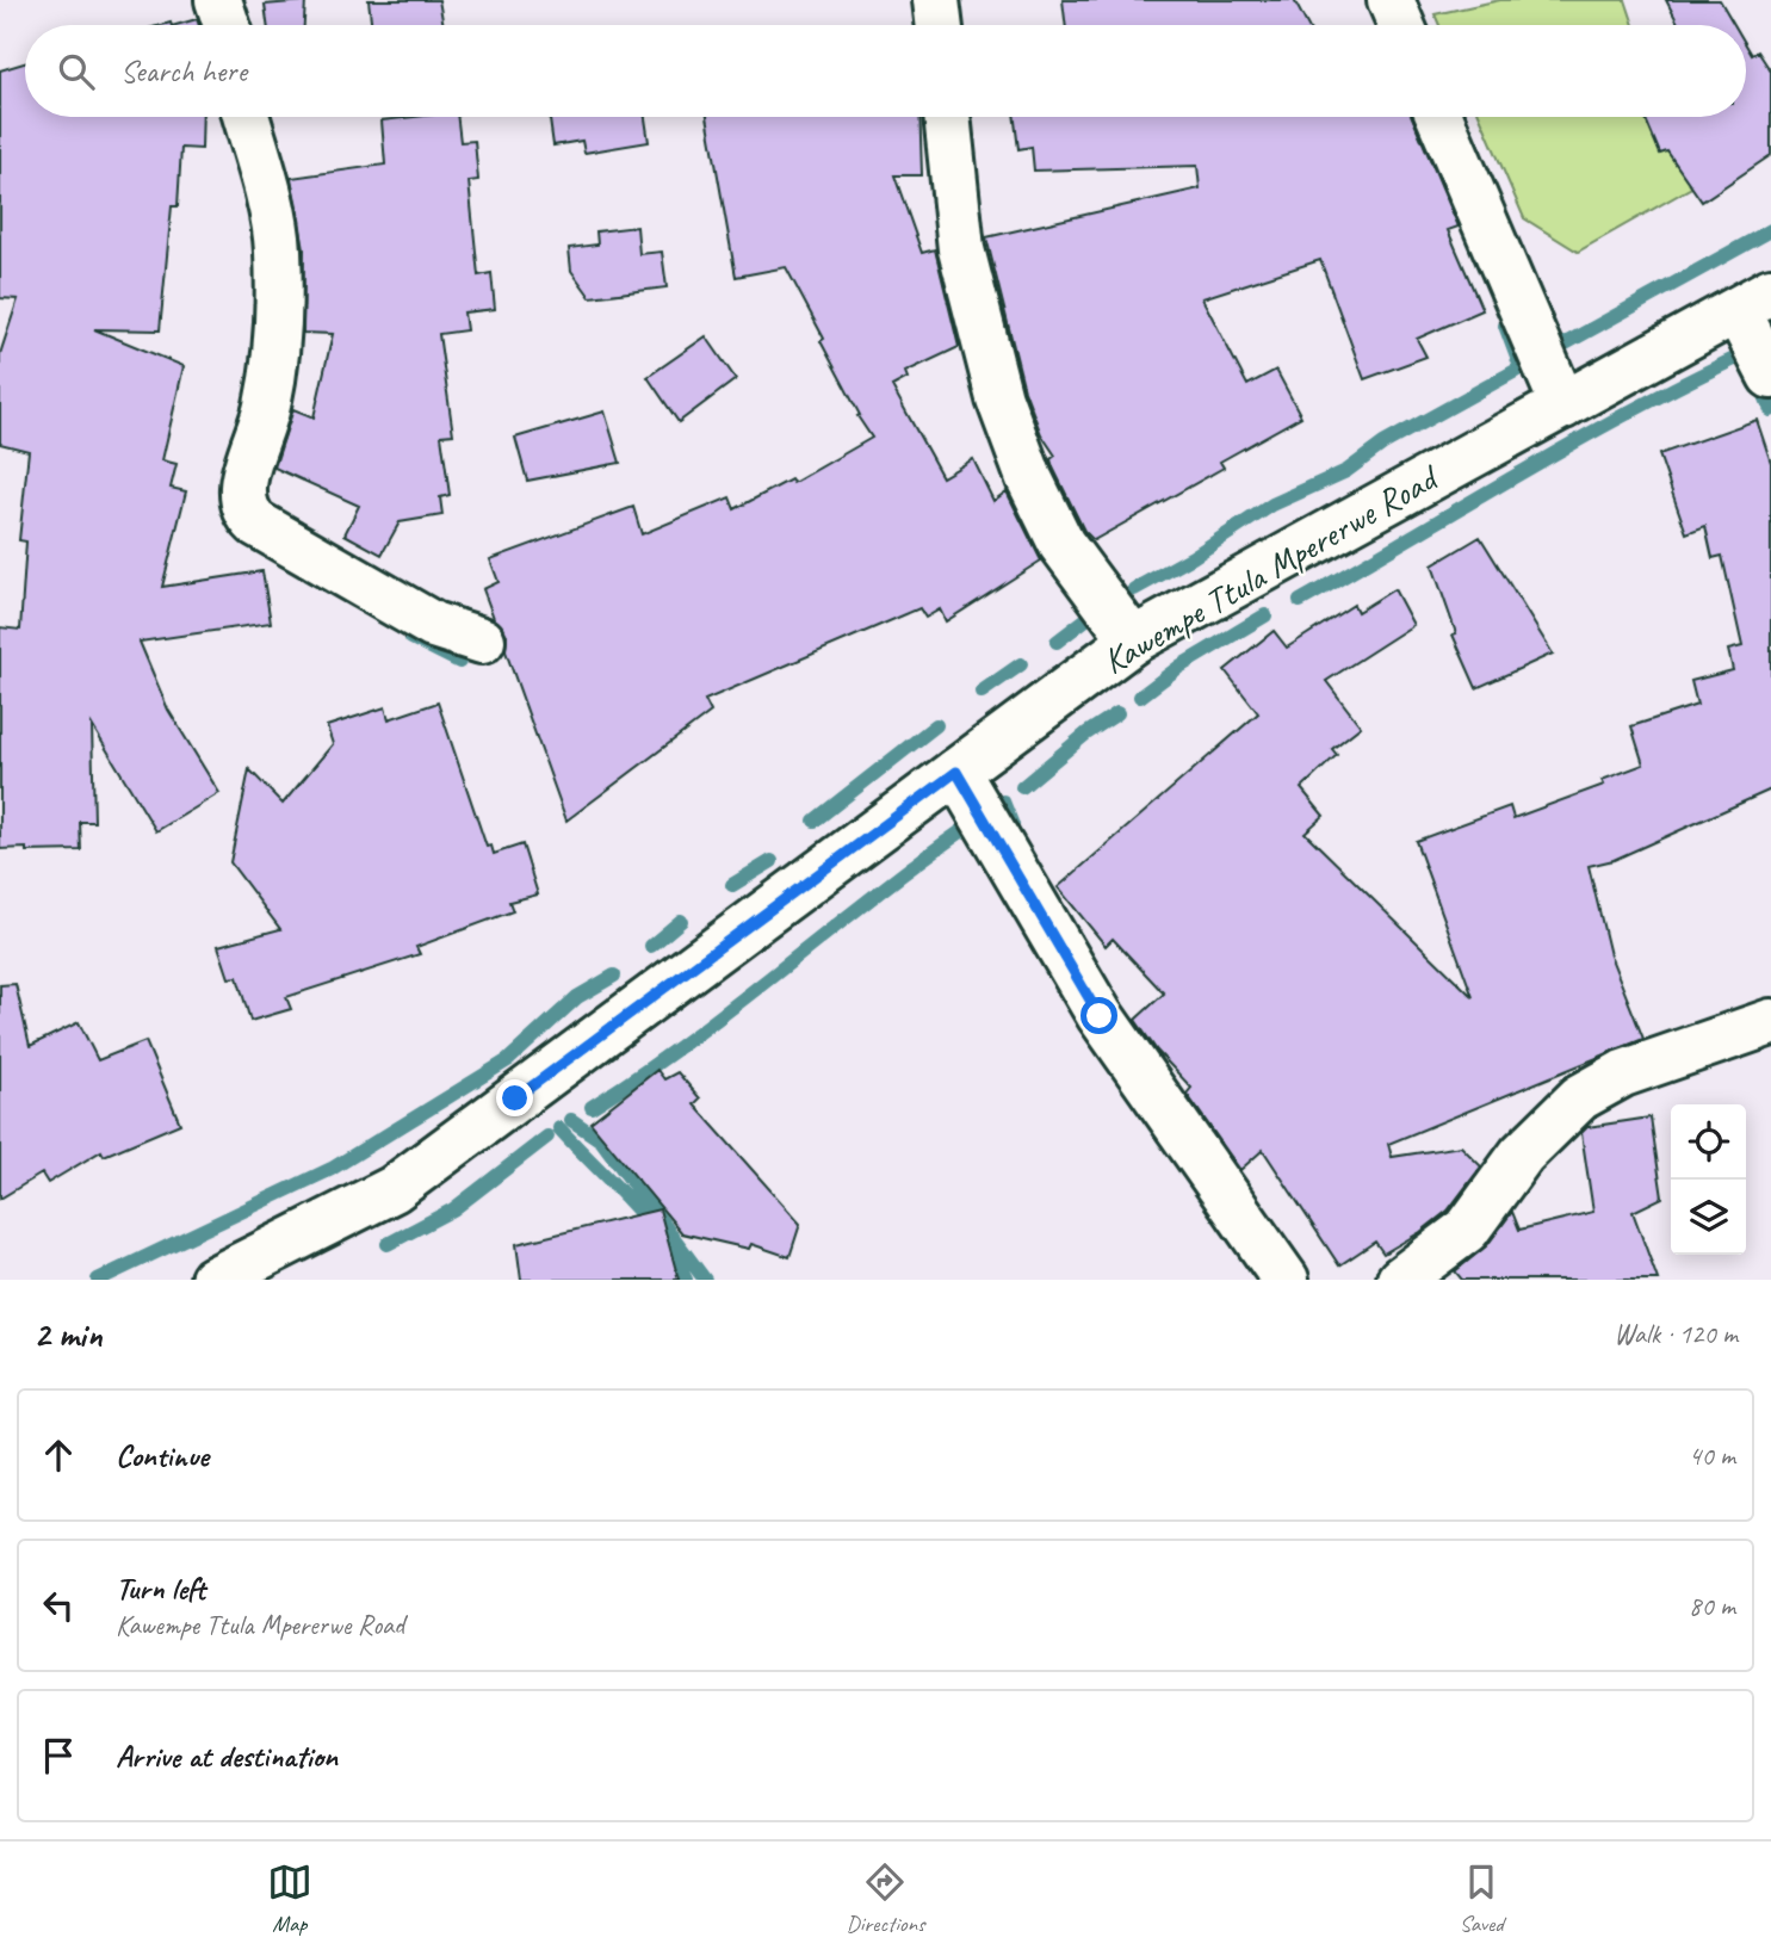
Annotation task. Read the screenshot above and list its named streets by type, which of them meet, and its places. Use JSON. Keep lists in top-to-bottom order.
{
  "streets": {
    "street": ["Kawempe Ttula Mpererwe Road"]
  },
  "page": {
    "search": "Search here",
    "heading": ["2 min", "Walk · 120 m"],
    "list": [
      ["Continue", "40 m"],
      ["Turn left", "Kawempe Ttula Mpererwe Road", "80 m"],
      "Arrive at destination"
    ],
    "nav": ["Map", "Directions", "Saved"]
  }
}
